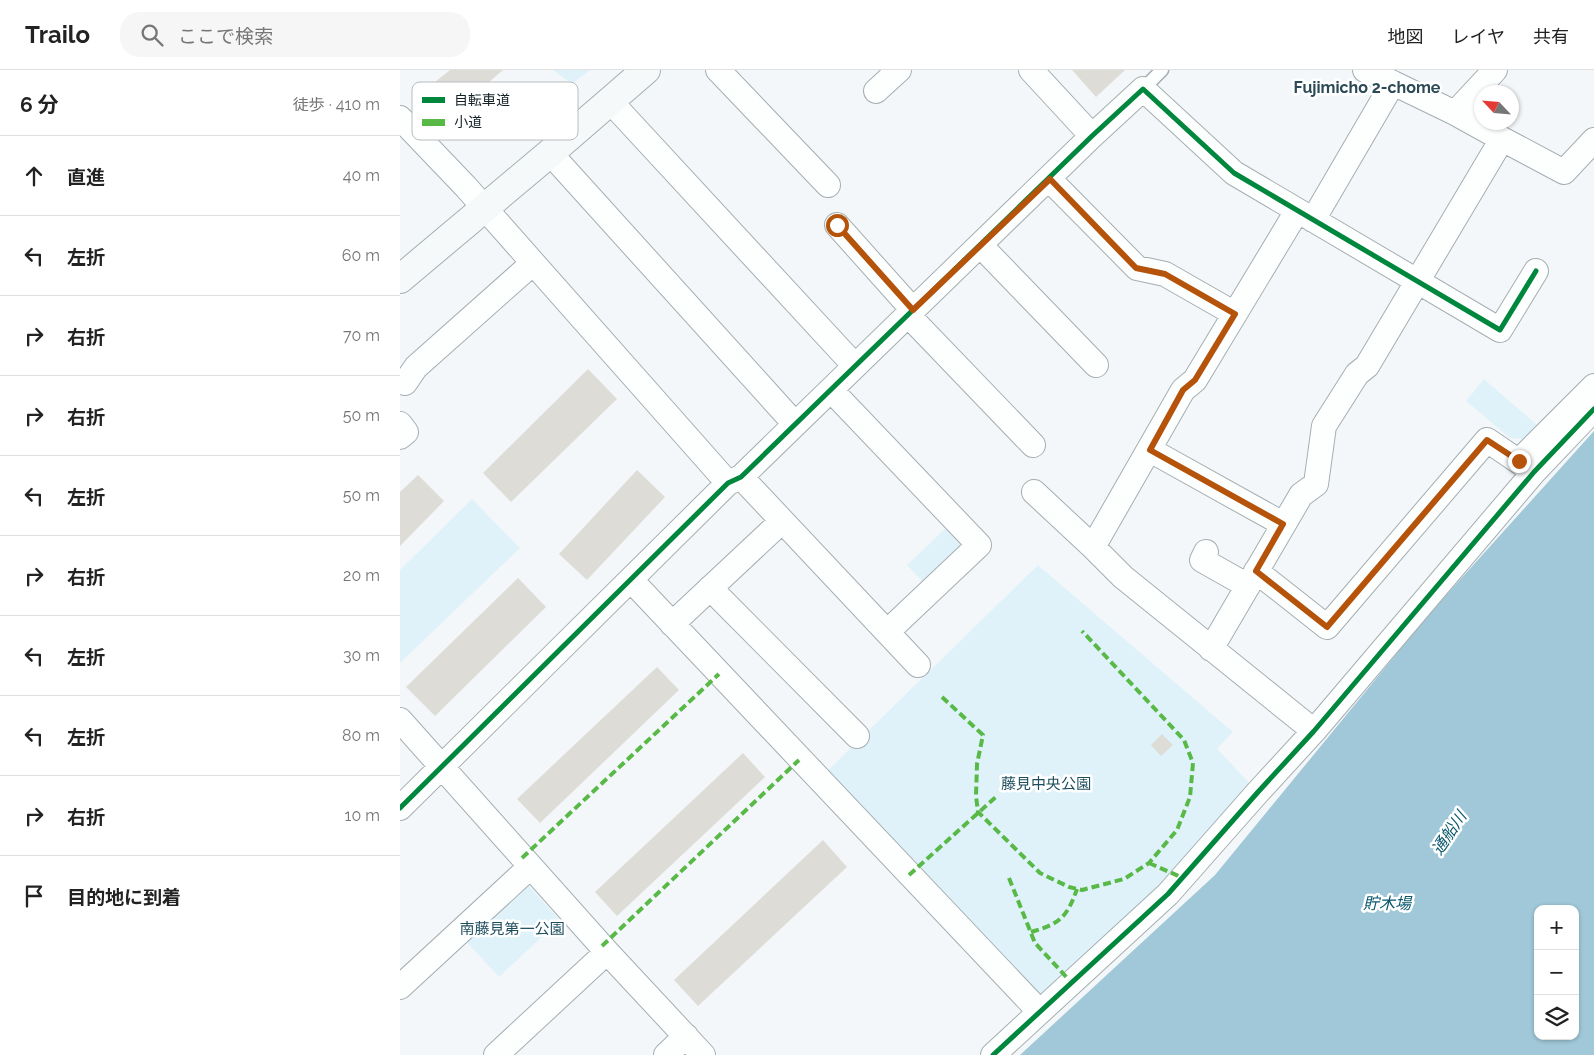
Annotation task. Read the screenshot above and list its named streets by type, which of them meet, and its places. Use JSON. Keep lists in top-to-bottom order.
{
  "districts": ["Fujimicho 2-chome"],
  "water": ["通船川", "貯木場"],
  "parks": ["藤見中央公園", "南藤見第一公園"],
  "legend": ["自転車道", "小道"],
  "north": "top left",
  "page": {
    "header": "Trailo",
    "search": "ここで検索",
    "nav": ["地図", "レイヤ", "共有"],
    "heading": ["6 分", "徒歩 · 410 m"],
    "list": [
      ["直進", "40 m"],
      ["左折", "60 m"],
      ["右折", "70 m"],
      ["右折", "50 m"],
      ["左折", "50 m"],
      ["右折", "20 m"],
      ["左折", "30 m"],
      ["左折", "80 m"],
      ["右折", "10 m"],
      "目的地に到着"
    ],
    "map_buttons": ["+", "−"]
  }
}
